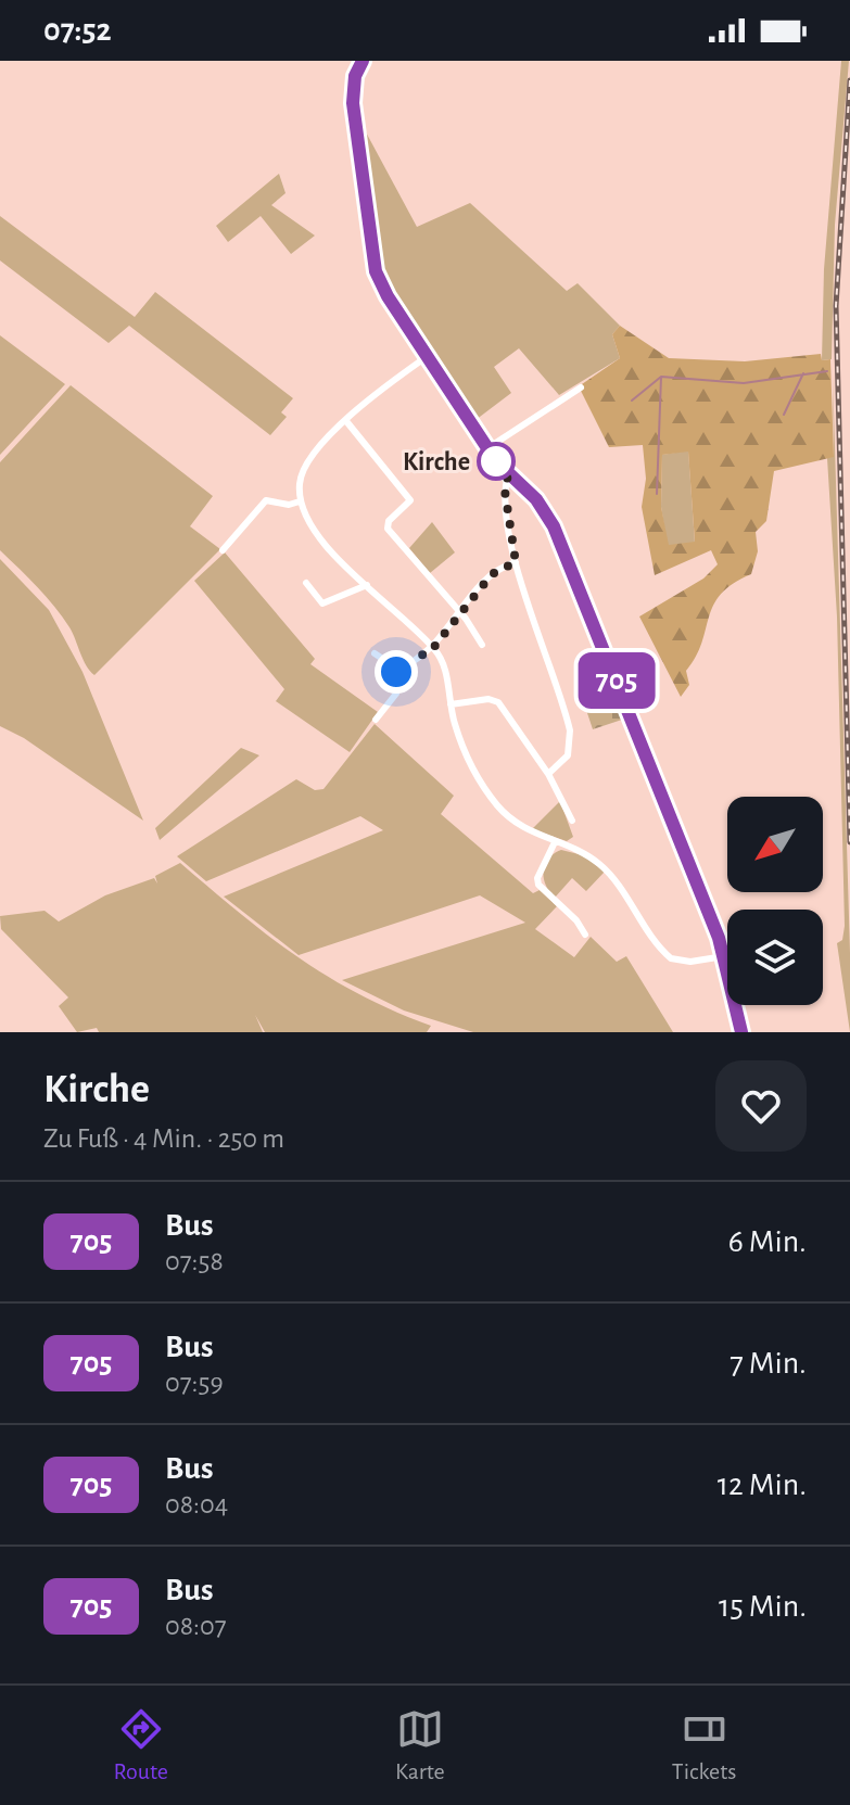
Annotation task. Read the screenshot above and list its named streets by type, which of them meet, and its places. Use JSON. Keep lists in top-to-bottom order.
{
  "places": ["Kirche"],
  "lines": ["bus line 705"],
  "north": "bottom left",
  "page": {
    "status": "07:52",
    "on_map": "705",
    "heading": ["Kirche", "Zu Fuß · 4 Min. · 250 m"],
    "list": [
      {
        "mark": "705",
        "name": "Bus",
        "note": "07:58",
        "value": "6 Min."
      },
      {
        "mark": "705",
        "name": "Bus",
        "note": "07:59",
        "value": "7 Min."
      },
      {
        "mark": "705",
        "name": "Bus",
        "note": "08:04",
        "value": "12 Min."
      },
      {
        "mark": "705",
        "name": "Bus",
        "note": "08:07",
        "value": "15 Min."
      }
    ],
    "tabs": ["Route", "Karte", "Tickets"]
  }
}
